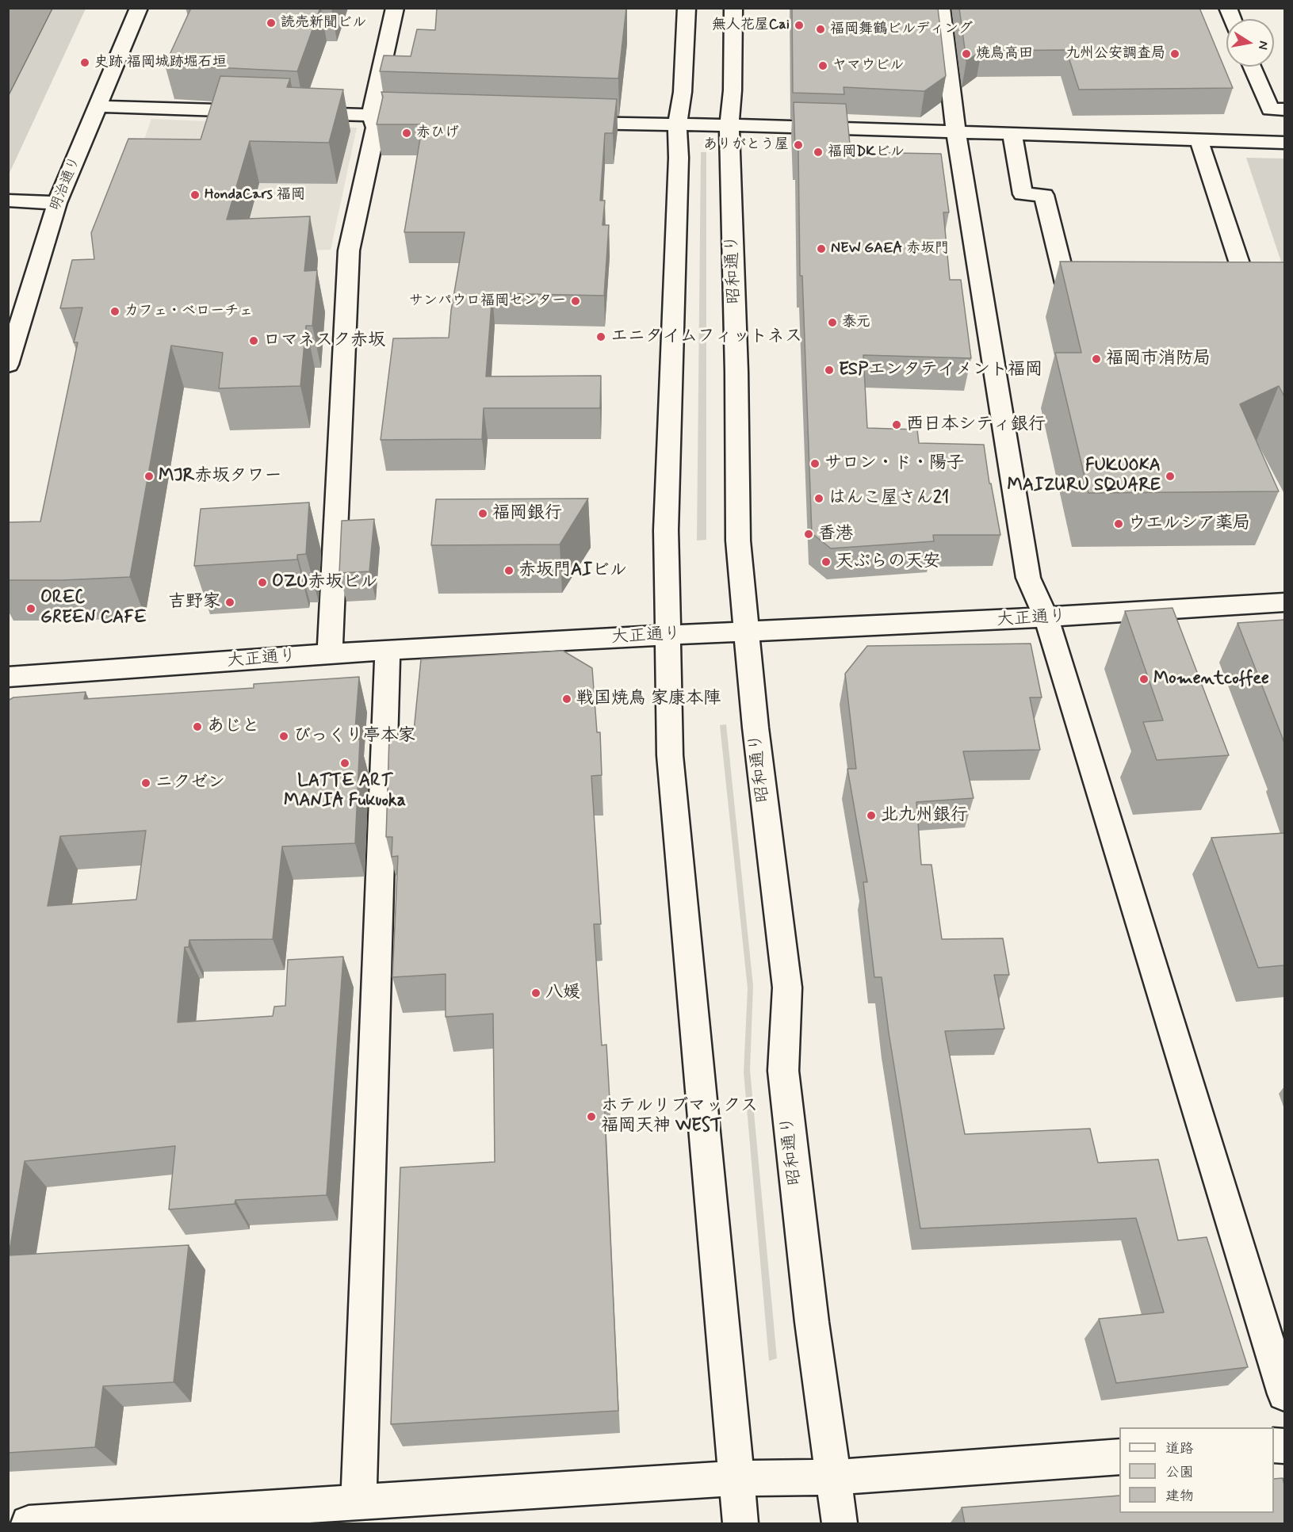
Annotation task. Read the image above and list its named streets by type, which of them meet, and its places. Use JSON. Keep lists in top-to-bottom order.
{
  "streets": {
    "street": ["明治通り", "昭和通り", "大正通り"]
  },
  "crossings": [
    ["昭和通り", "大正通り"]
  ],
  "places": [
    "読売新聞ビル",
    "無人花屋Cai",
    "福岡舞鶴ビルディング",
    "焼鳥高田",
    "九州公安調査局",
    "史跡 福岡城跡堀石垣",
    "ヤマウビル",
    "赤ひげ",
    "ありがとう屋",
    "福岡DKビル",
    "HondaCars 福岡",
    "NEW GAEA 赤坂門",
    "サンパウロ福岡センター",
    "カフェ・ベローチェ",
    "泰元",
    "エニタイムフィットネス",
    "ロマネスク赤坂",
    "福岡市消防局",
    "ESPエンタテイメント福岡",
    "西日本シティ銀行",
    "サロン・ド・陽子",
    "MJR赤坂タワー",
    "FUKUOKA MAIZURU SQUARE",
    "はんこ屋さん21",
    "福岡銀行",
    "ウエルシア薬局",
    "香港",
    "天ぷらの天安",
    "赤坂門AIビル",
    "OZU赤坂ビル",
    "吉野家",
    "OREC GREEN CAFE",
    "Momentcoffee",
    "戦国焼鳥 家康本陣",
    "あじと",
    "びっくり亭本家",
    "LATTE ART MANIA Fukuoka",
    "ニクゼン",
    "北九州銀行",
    "八媛",
    "ホテルリブマックス 福岡天神 WEST"
  ],
  "legend": ["道路", "公園", "建物"],
  "north": "right"
}
